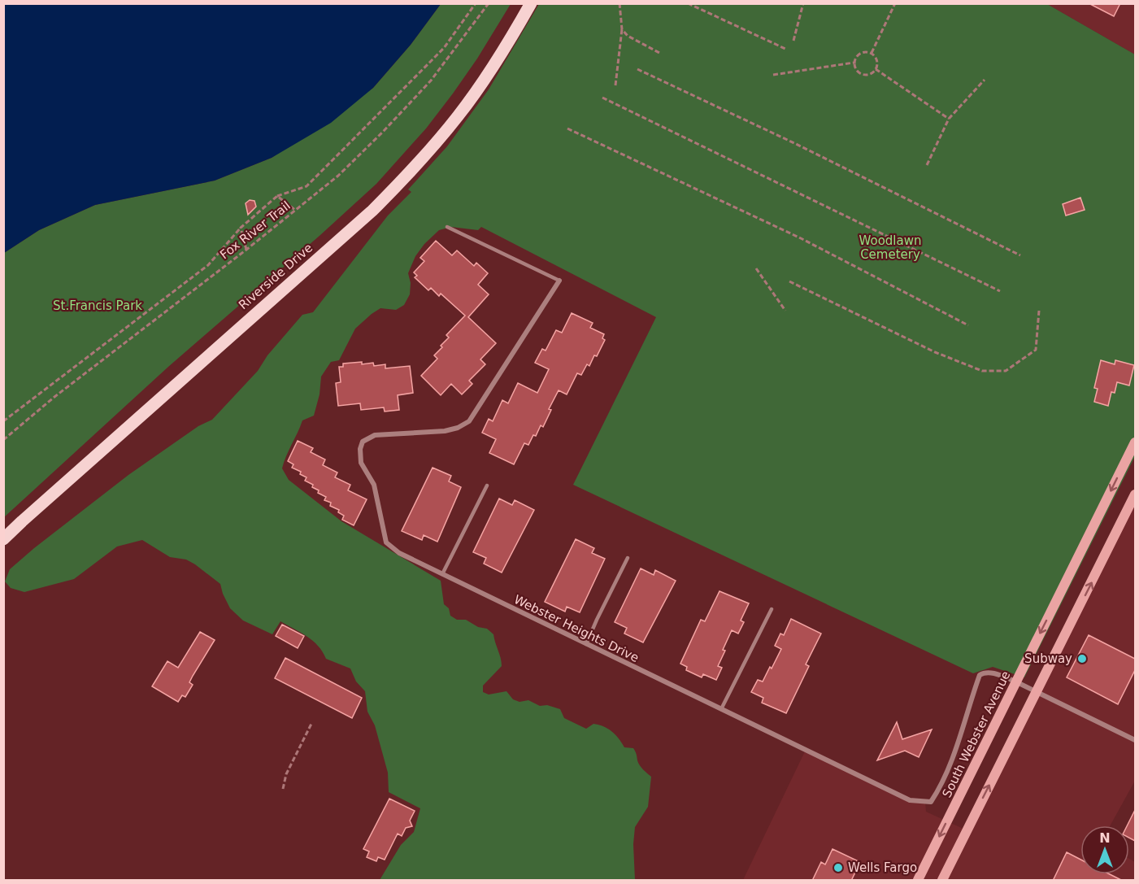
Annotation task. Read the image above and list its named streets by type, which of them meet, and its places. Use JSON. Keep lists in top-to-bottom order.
{
  "streets": {
    "main road": ["Riverside Drive", "South Webster Avenue"],
    "street": ["Webster Heights Drive"],
    "path": ["Fox River Trail"]
  },
  "crossings": [
    ["Webster Heights Drive", "South Webster Avenue"]
  ],
  "parks": ["Woodlawn Cemetery", "St.Francis Park"],
  "places": ["Subway", "Wells Fargo"],
  "north": "top"
}
